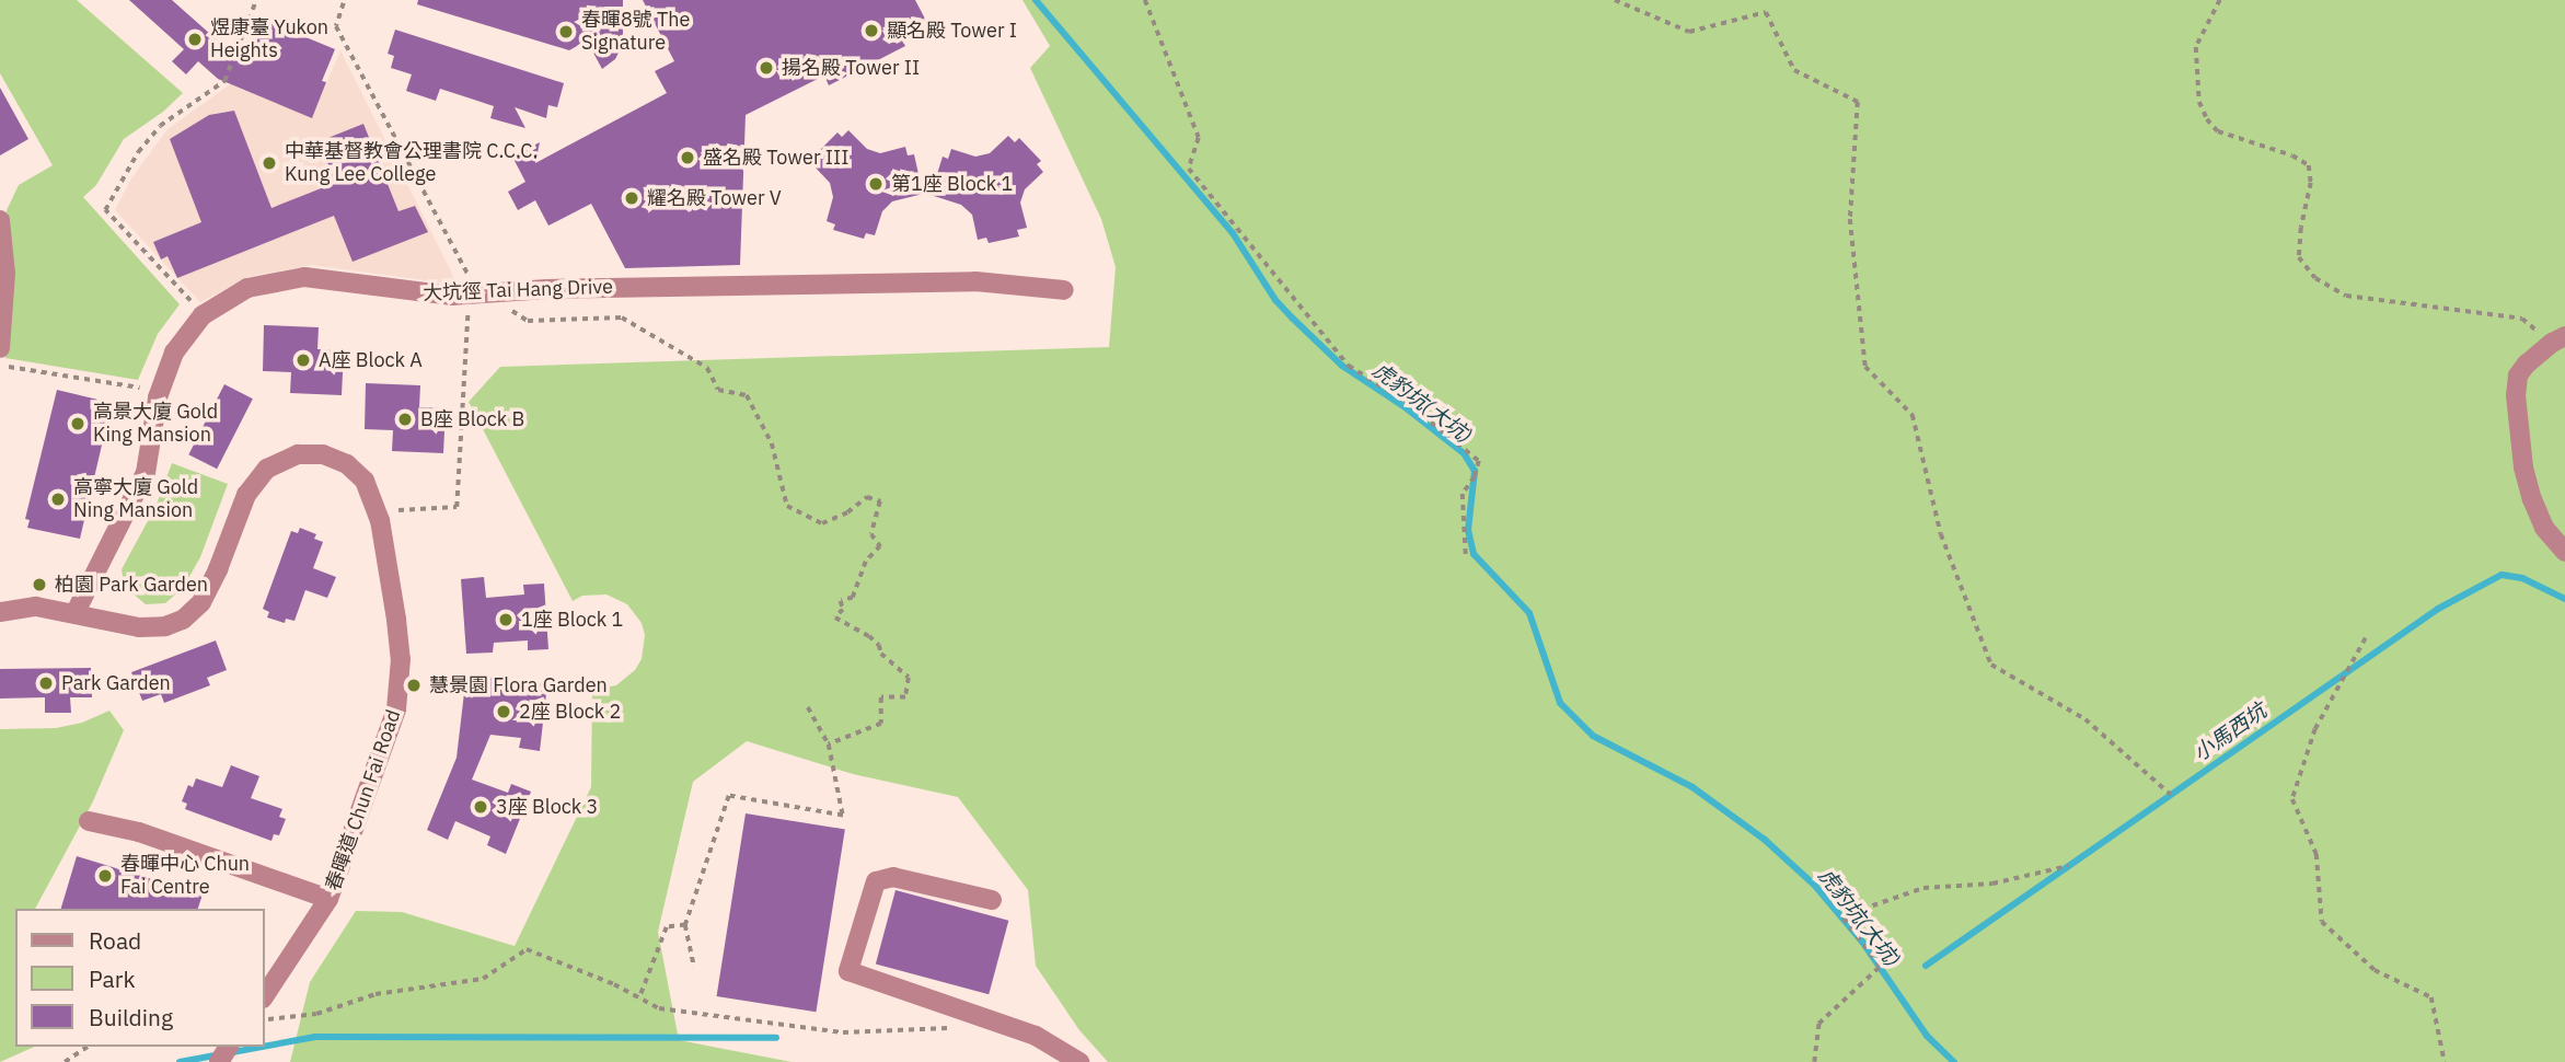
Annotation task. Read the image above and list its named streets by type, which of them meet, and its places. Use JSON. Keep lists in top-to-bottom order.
{
  "streets": {
    "street": ["大坑徑 Tai Hang Drive", "春暉道 Chun Fai Road"]
  },
  "crossings": [
    ["大坑徑 Tai Hang Drive", "春暉道 Chun Fai Road"]
  ],
  "water": ["虎豹坑(大坑)", "小馬西坑"],
  "places": [
    "顯名殿 Tower I",
    "春暉8號 The Signature",
    "煜康臺 Yukon Heights",
    "揚名殿 Tower II",
    "盛名殿 Tower III",
    "中華基督教會公理書院 C.C.C. Kung Lee College",
    "第1座 Block 1",
    "耀名殿 Tower V",
    "A座 Block A",
    "B座 Block B",
    "高景大廈 Gold King Mansion",
    "高寧大廈 Gold Ning Mansion",
    "柏園 Park Garden",
    "1座 Block 1",
    "Park Garden",
    "慧景園 Flora Garden",
    "2座 Block 2",
    "3座 Block 3",
    "春暉中心 Chun Fai Centre"
  ],
  "legend": ["Road", "Park", "Building"]
}
